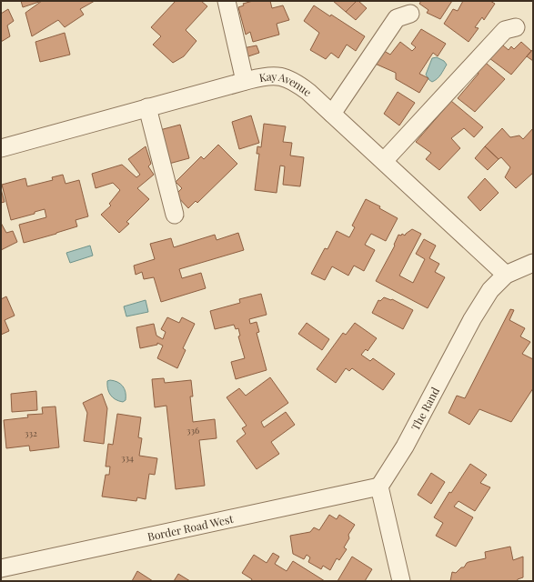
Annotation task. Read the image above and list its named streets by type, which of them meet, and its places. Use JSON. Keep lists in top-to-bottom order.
{
  "streets": {
    "street": ["Kay Avenue", "The Rand", "Border Road West"]
  },
  "crossings": [
    ["Kay Avenue", "The Rand"],
    ["The Rand", "Border Road West"]
  ],
  "house_numbers": ["336", "332", "334"]
}
